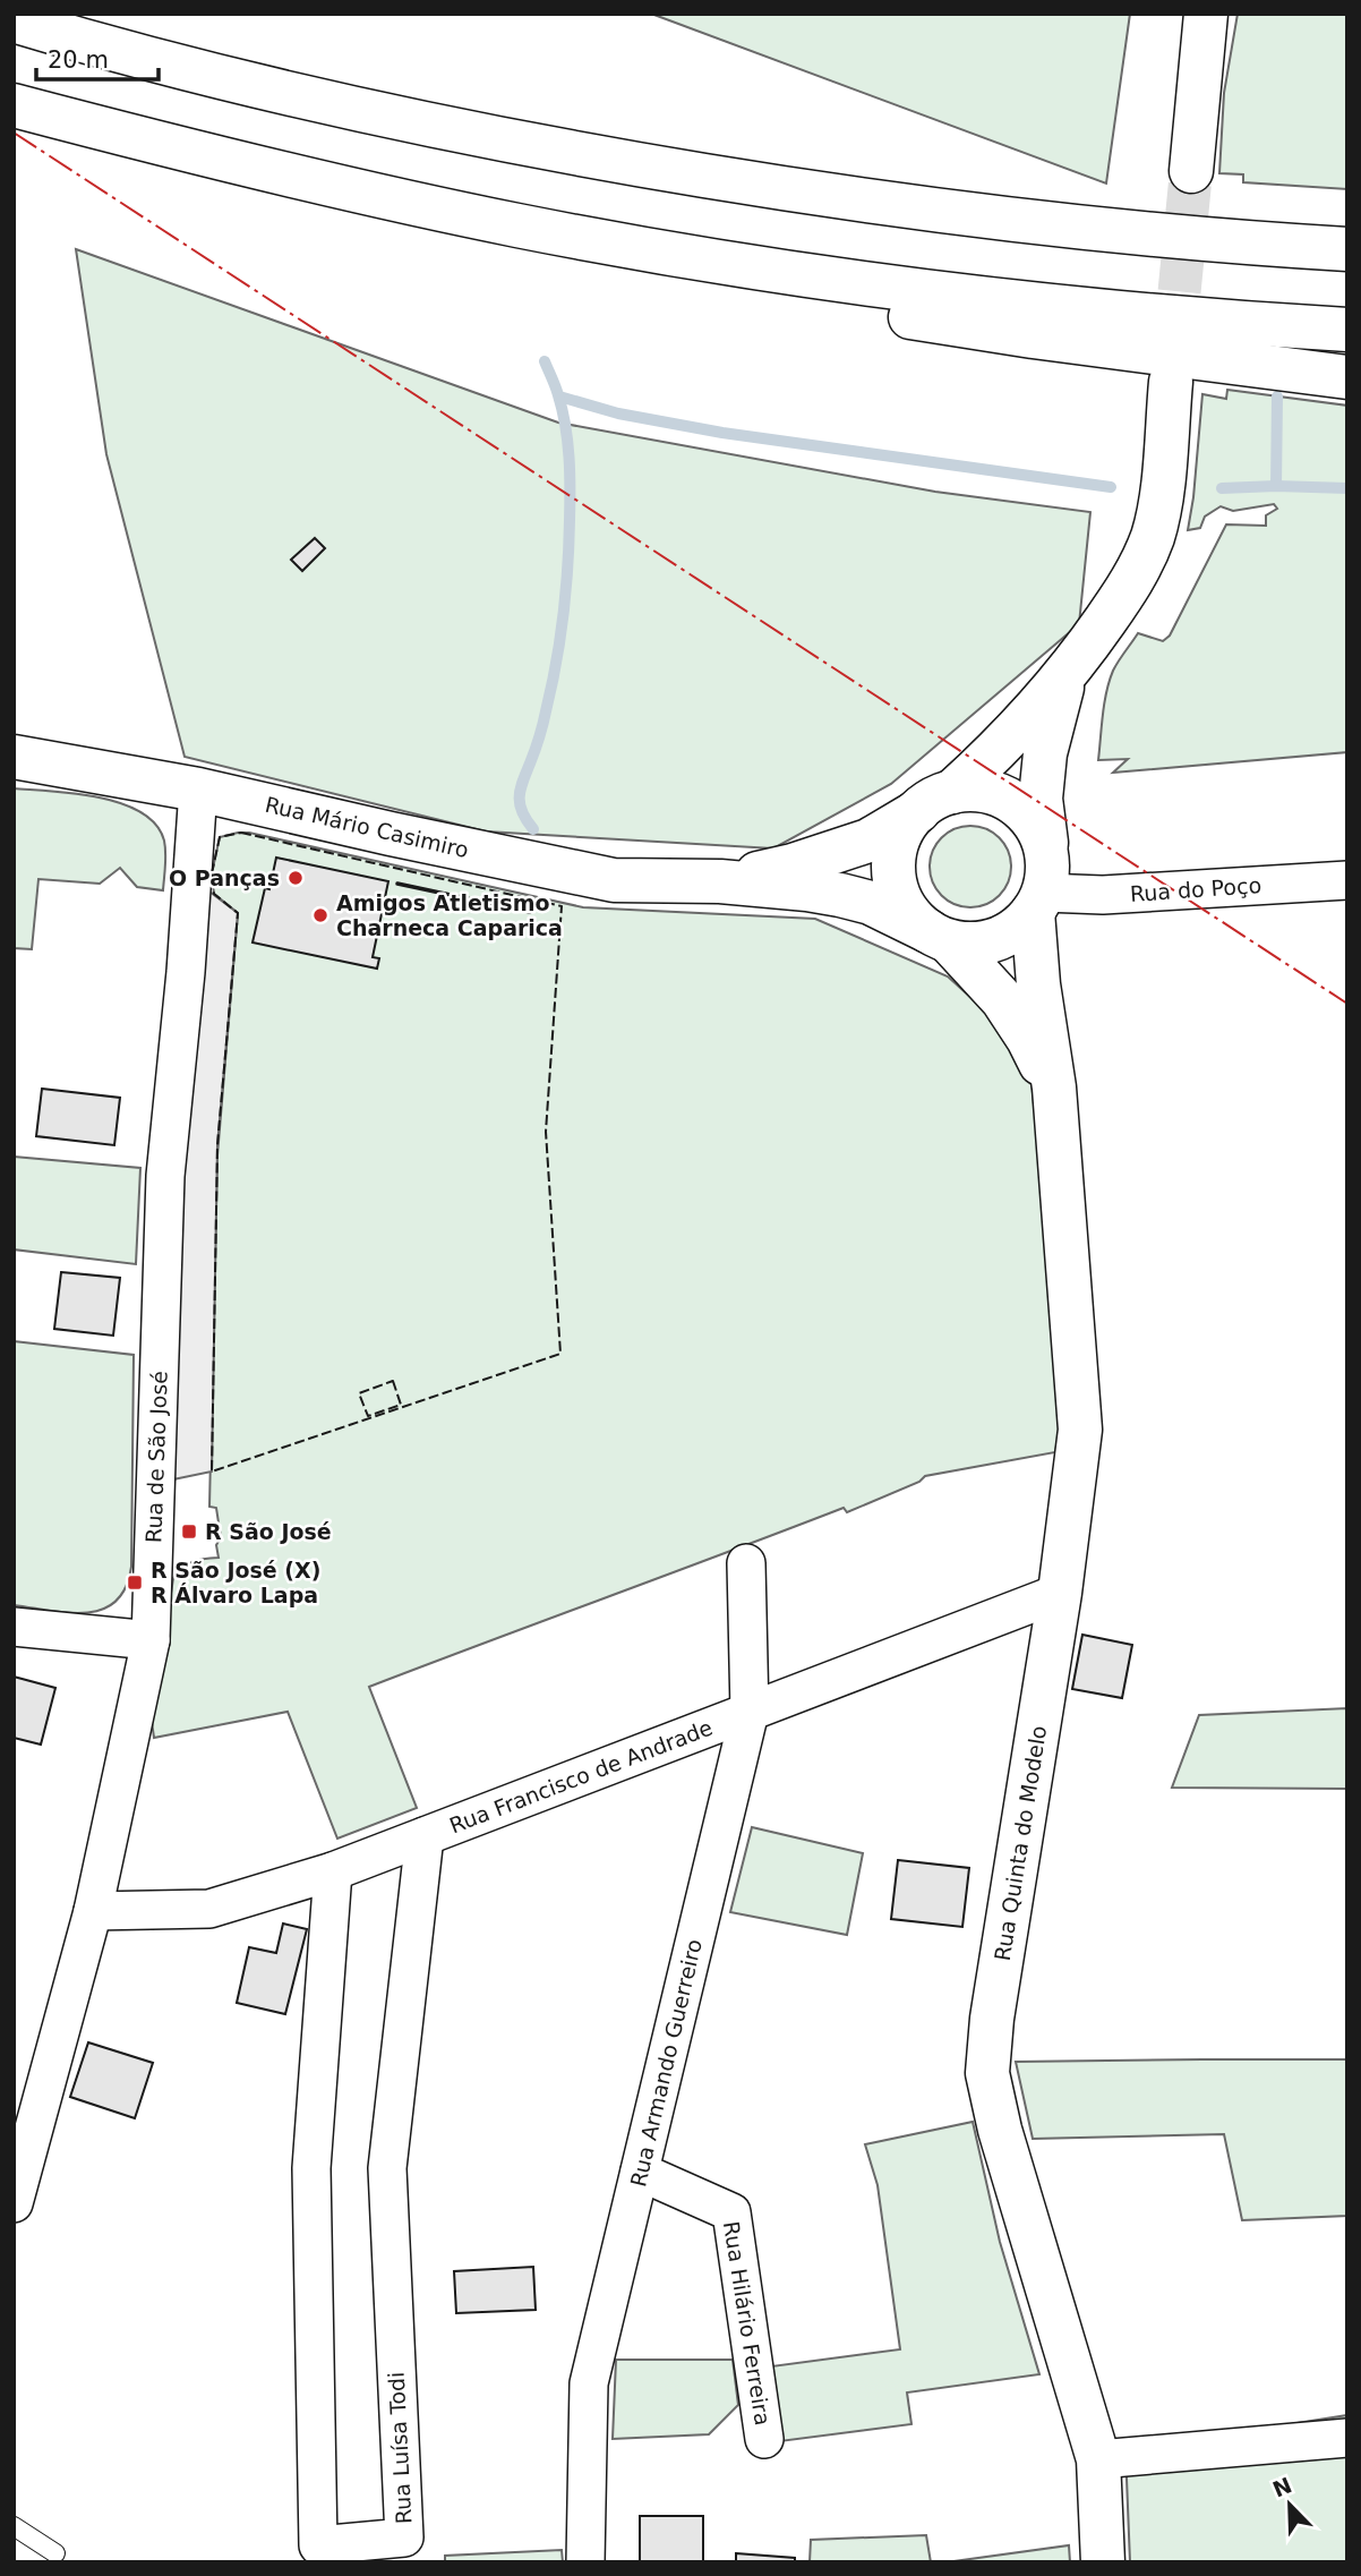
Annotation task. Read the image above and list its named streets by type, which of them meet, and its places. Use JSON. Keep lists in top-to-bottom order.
{
  "streets": {
    "main road": ["Rua Mário Casimiro", "Rua Quinta do Modelo"],
    "street": [
      "Rua do Poço",
      "Rua de São José",
      "Rua Francisco de Andrade",
      "Rua Armando Guerreiro",
      "Rua Hilário Ferreira",
      "Rua Luísa Todi"
    ]
  },
  "crossings": [
    ["Rua Mário Casimiro", "Rua do Poço"],
    ["Rua Mário Casimiro", "Rua de São José"],
    ["Rua Mário Casimiro", "Rua Quinta do Modelo"],
    ["Rua do Poço", "Rua Quinta do Modelo"],
    ["Rua de São José", "Rua Francisco de Andrade"],
    ["Rua Francisco de Andrade", "Rua Quinta do Modelo"],
    ["Rua Francisco de Andrade", "Rua Armando Guerreiro"],
    ["Rua Francisco de Andrade", "Rua Luísa Todi"],
    ["Rua Armando Guerreiro", "Rua Hilário Ferreira"]
  ],
  "places": {
    "other": ["O Panças", "Amigos Atletismo Charneca Caparica"],
    "transit": ["R São José", "R São José (X) R Álvaro Lapa"]
  },
  "scale_bar": "20 m",
  "north": "top left"
}
